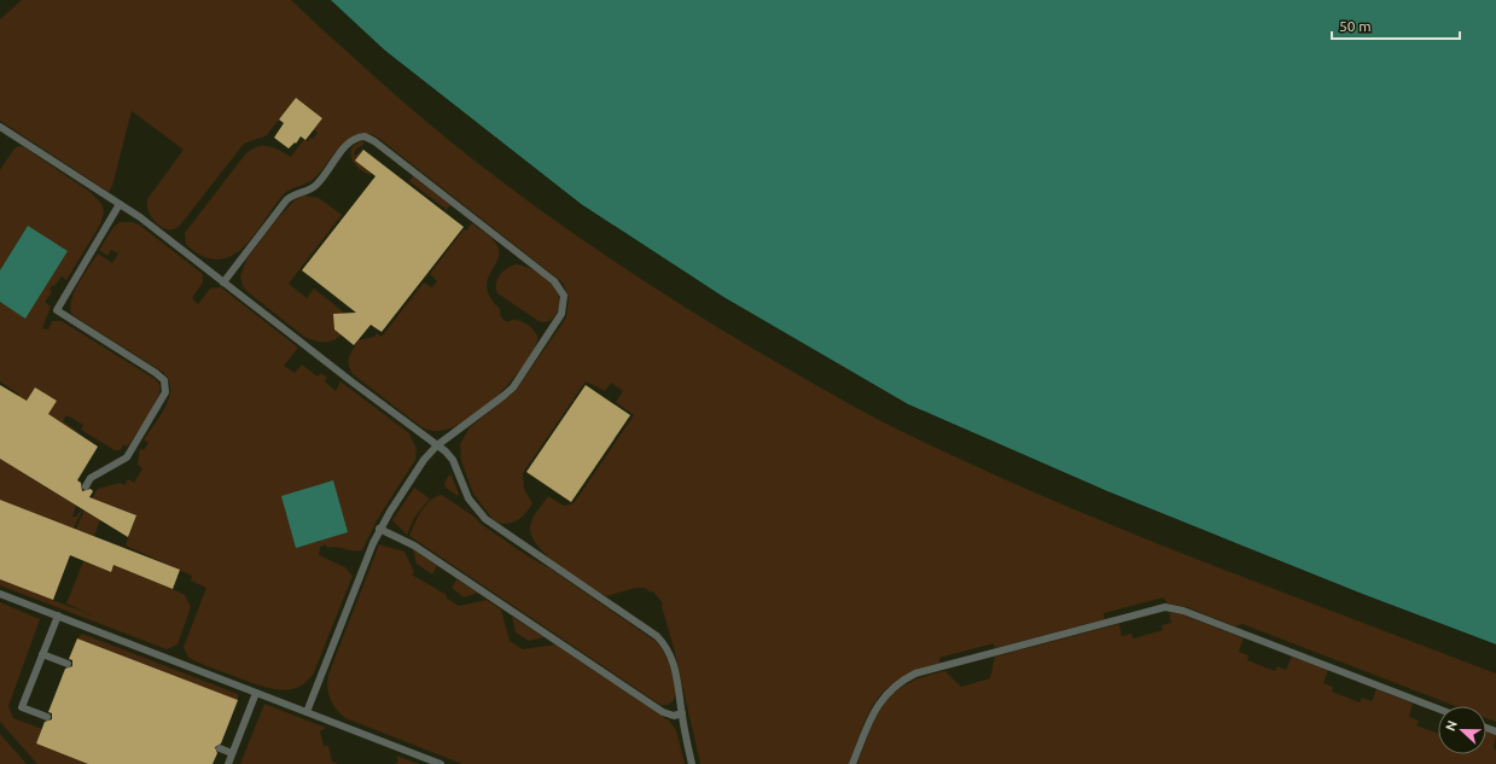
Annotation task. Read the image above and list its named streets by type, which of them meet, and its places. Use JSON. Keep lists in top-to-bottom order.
{
  "scale_bar": "50 m",
  "north": "left"
}
